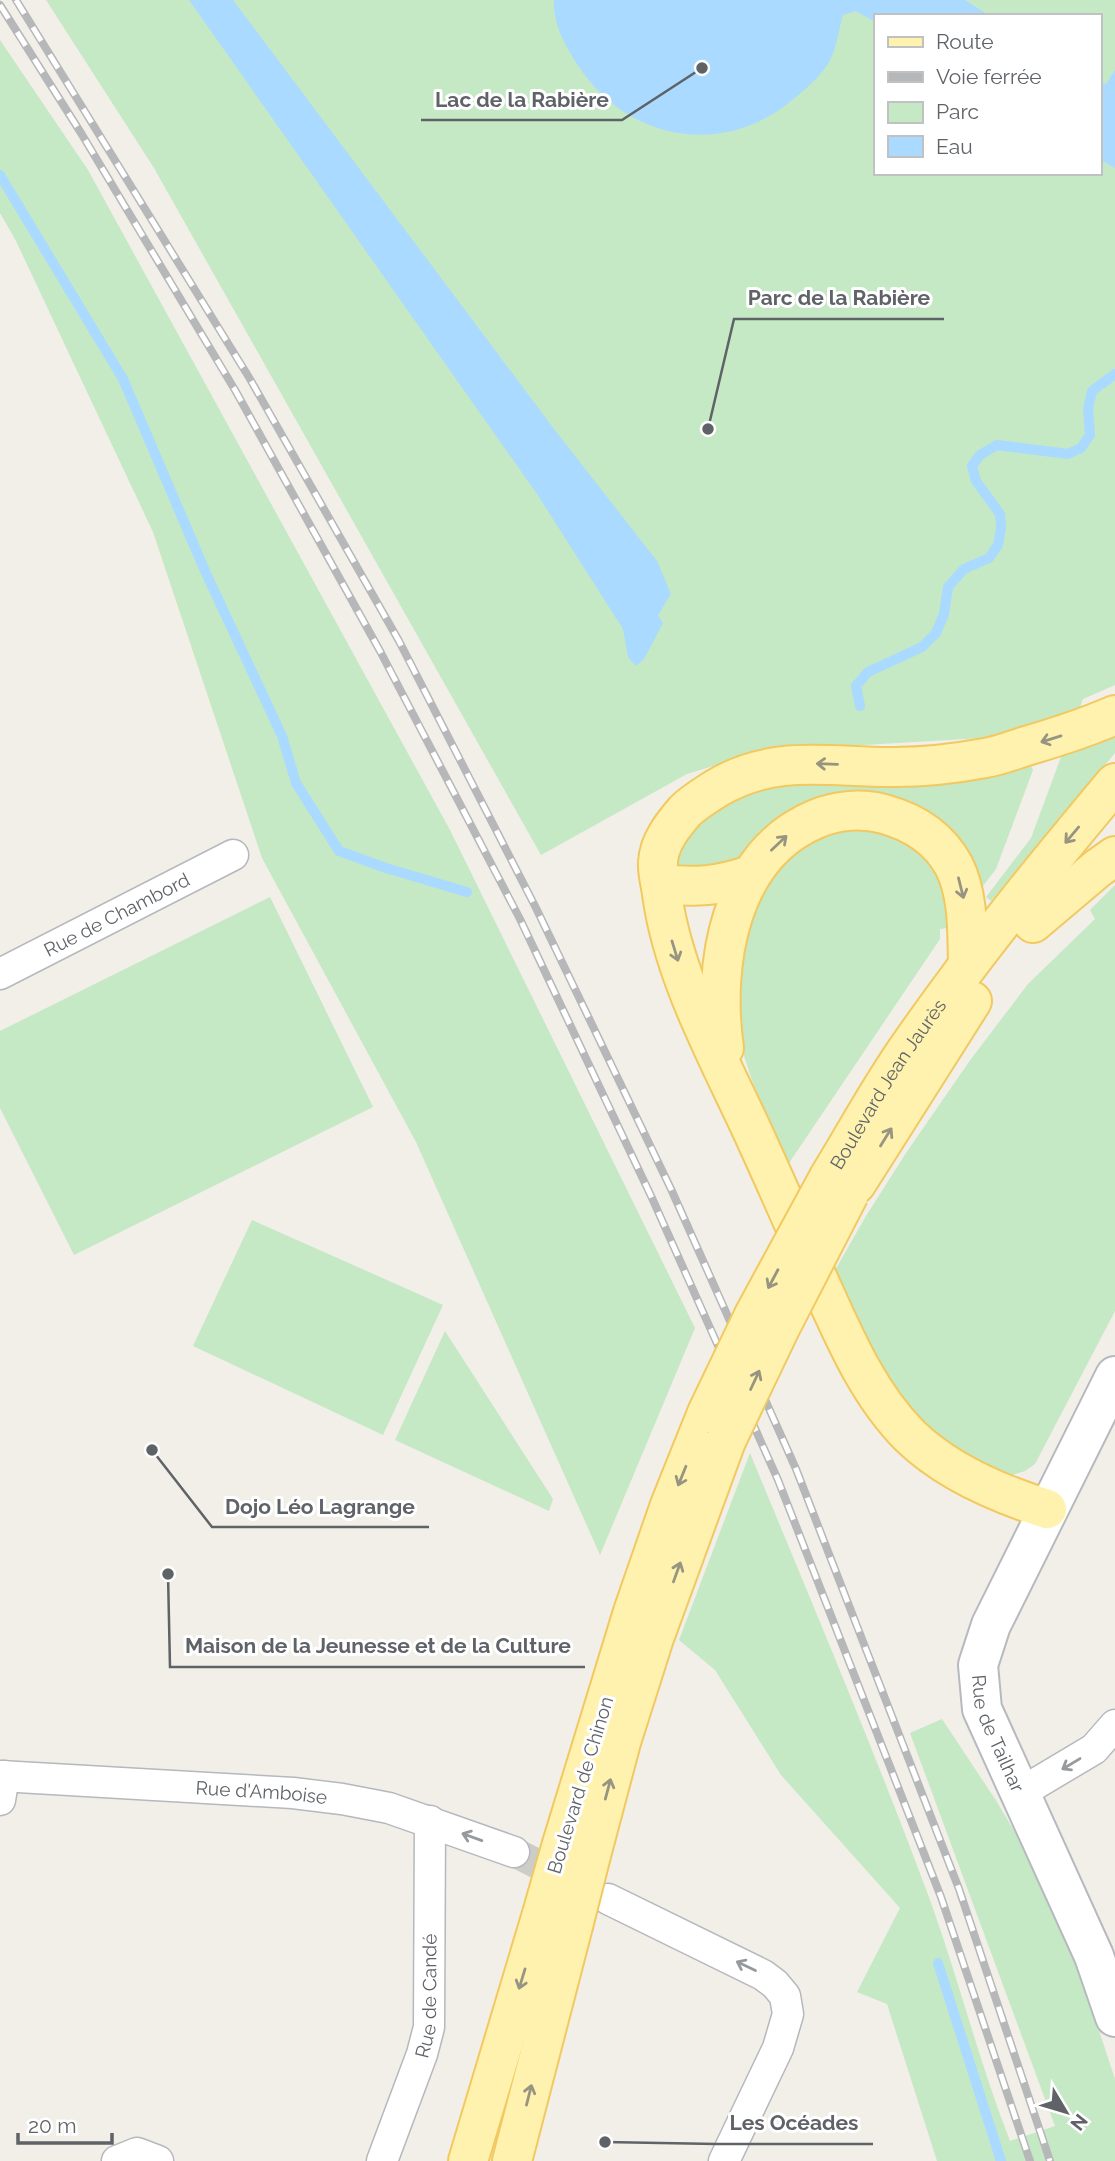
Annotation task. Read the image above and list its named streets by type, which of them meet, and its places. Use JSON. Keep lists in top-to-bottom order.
{
  "streets": {
    "main road": ["Boulevard Jean Jaurès", "Boulevard de Chinon"],
    "street": [
      "Rue de Chambord",
      "Rue de Tailhar",
      "Rue d'Amboise",
      "Rue de Candé"
    ]
  },
  "crossings": [
    ["Boulevard Jean Jaurès", "Boulevard de Chinon"],
    ["Rue d'Amboise", "Rue de Candé"]
  ],
  "places": [
    "Lac de la Rabière",
    "Parc de la Rabière",
    "Dojo Léo Lagrange",
    "Maison de la Jeunesse et de la Culture",
    "Les Océades"
  ],
  "legend": [
    "Route",
    "Voie ferrée",
    "Parc",
    "Eau"
  ],
  "scale_bar": "20 m",
  "north": "bottom right"
}
